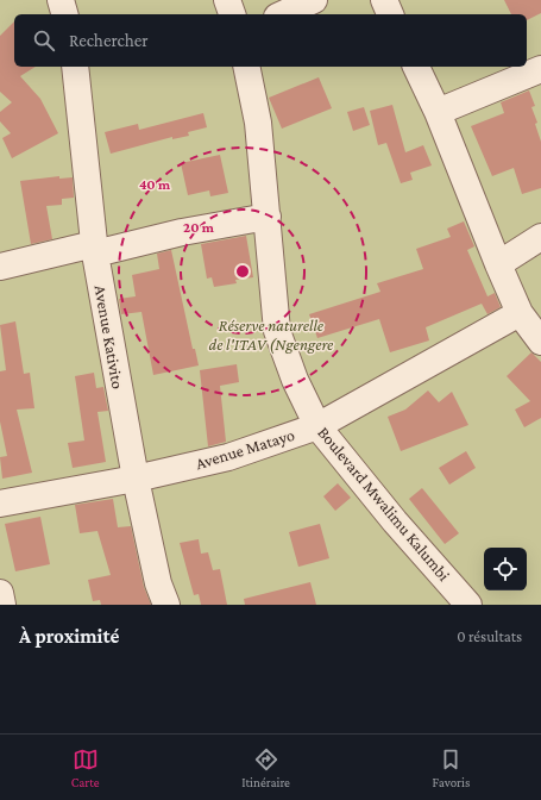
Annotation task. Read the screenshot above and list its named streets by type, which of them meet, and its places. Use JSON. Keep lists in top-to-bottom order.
{
  "streets": {
    "street": ["Avenue Kativito", "Avenue Matayo", "Boulevard Mwalimu Kalumbi"]
  },
  "crossings": [
    ["Avenue Kativito", "Avenue Matayo"],
    ["Avenue Matayo", "Boulevard Mwalimu Kalumbi"]
  ],
  "parks": ["Réserve naturelle de l'ITAV (Ngengere"],
  "page": {
    "search": "Rechercher",
    "heading": ["À proximité", "0 résultats"],
    "nav": ["Carte", "Itinéraire", "Favoris"]
  },
  "rings": ["40 m", "20 m"]
}
